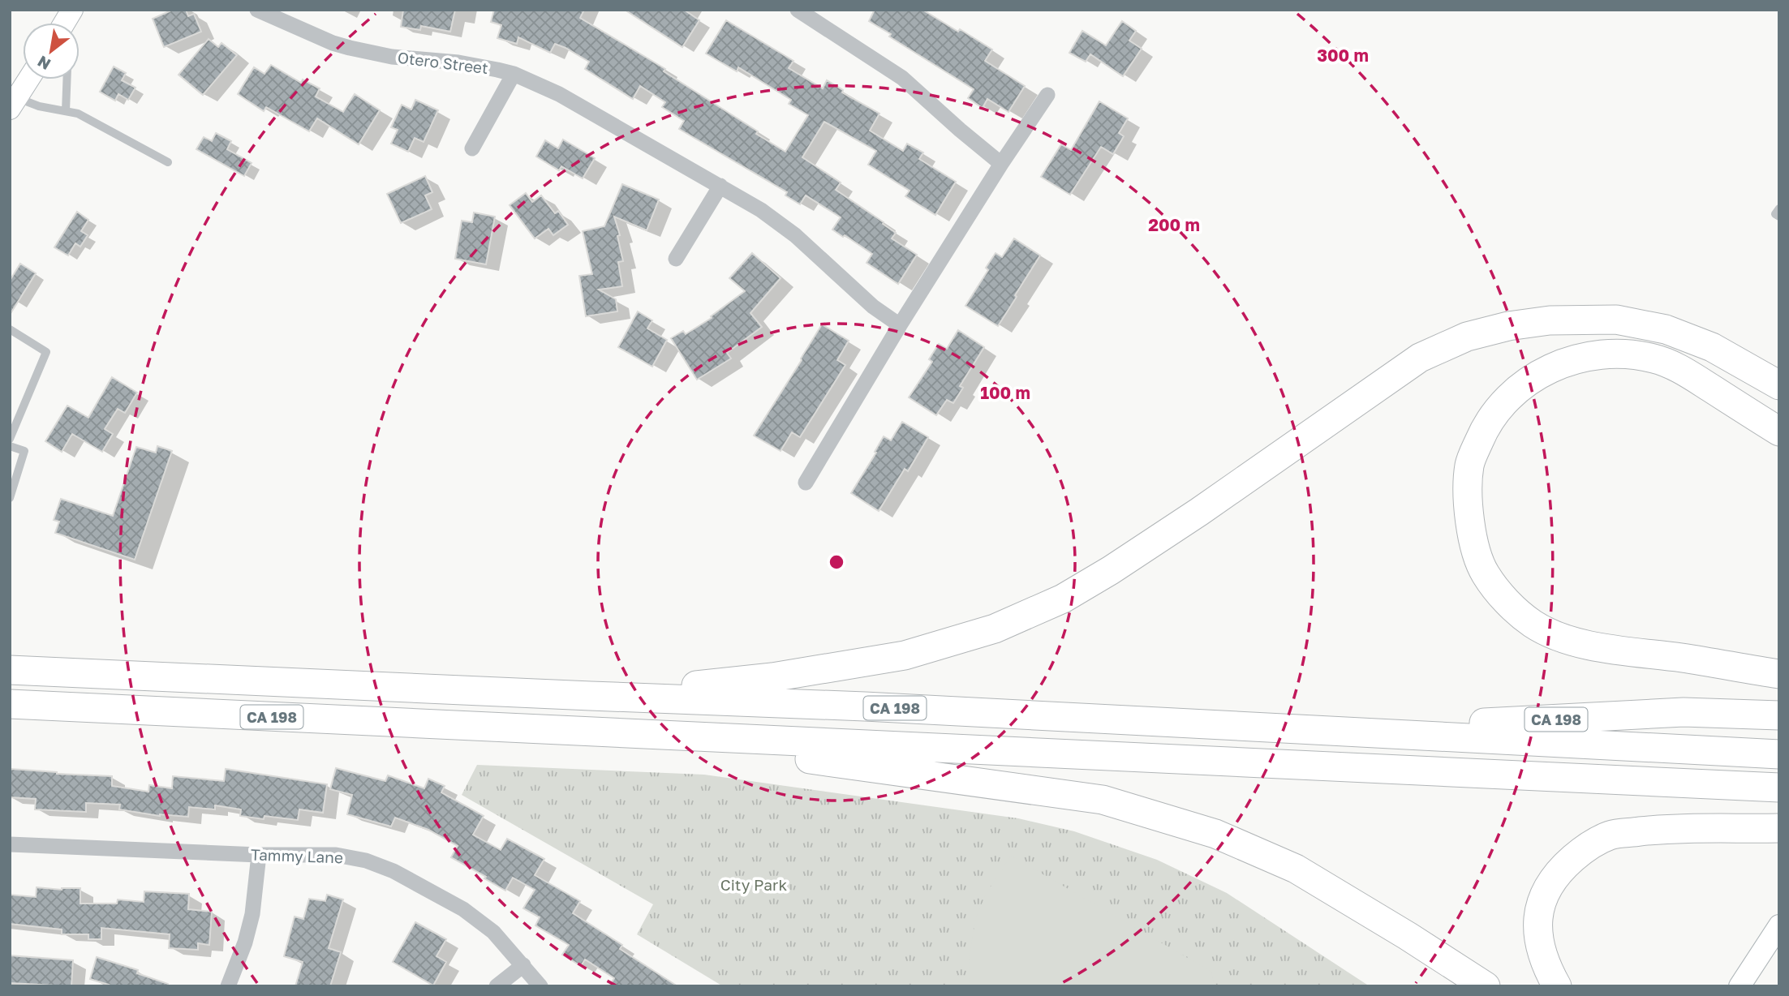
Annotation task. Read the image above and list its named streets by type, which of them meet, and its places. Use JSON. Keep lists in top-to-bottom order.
{
  "streets": {
    "highway": ["CA 198"],
    "street": ["Otero Street", "Tammy Lane"]
  },
  "parks": ["City Park"],
  "north": "bottom left",
  "rings": ["300 m", "200 m", "100 m"]
}
